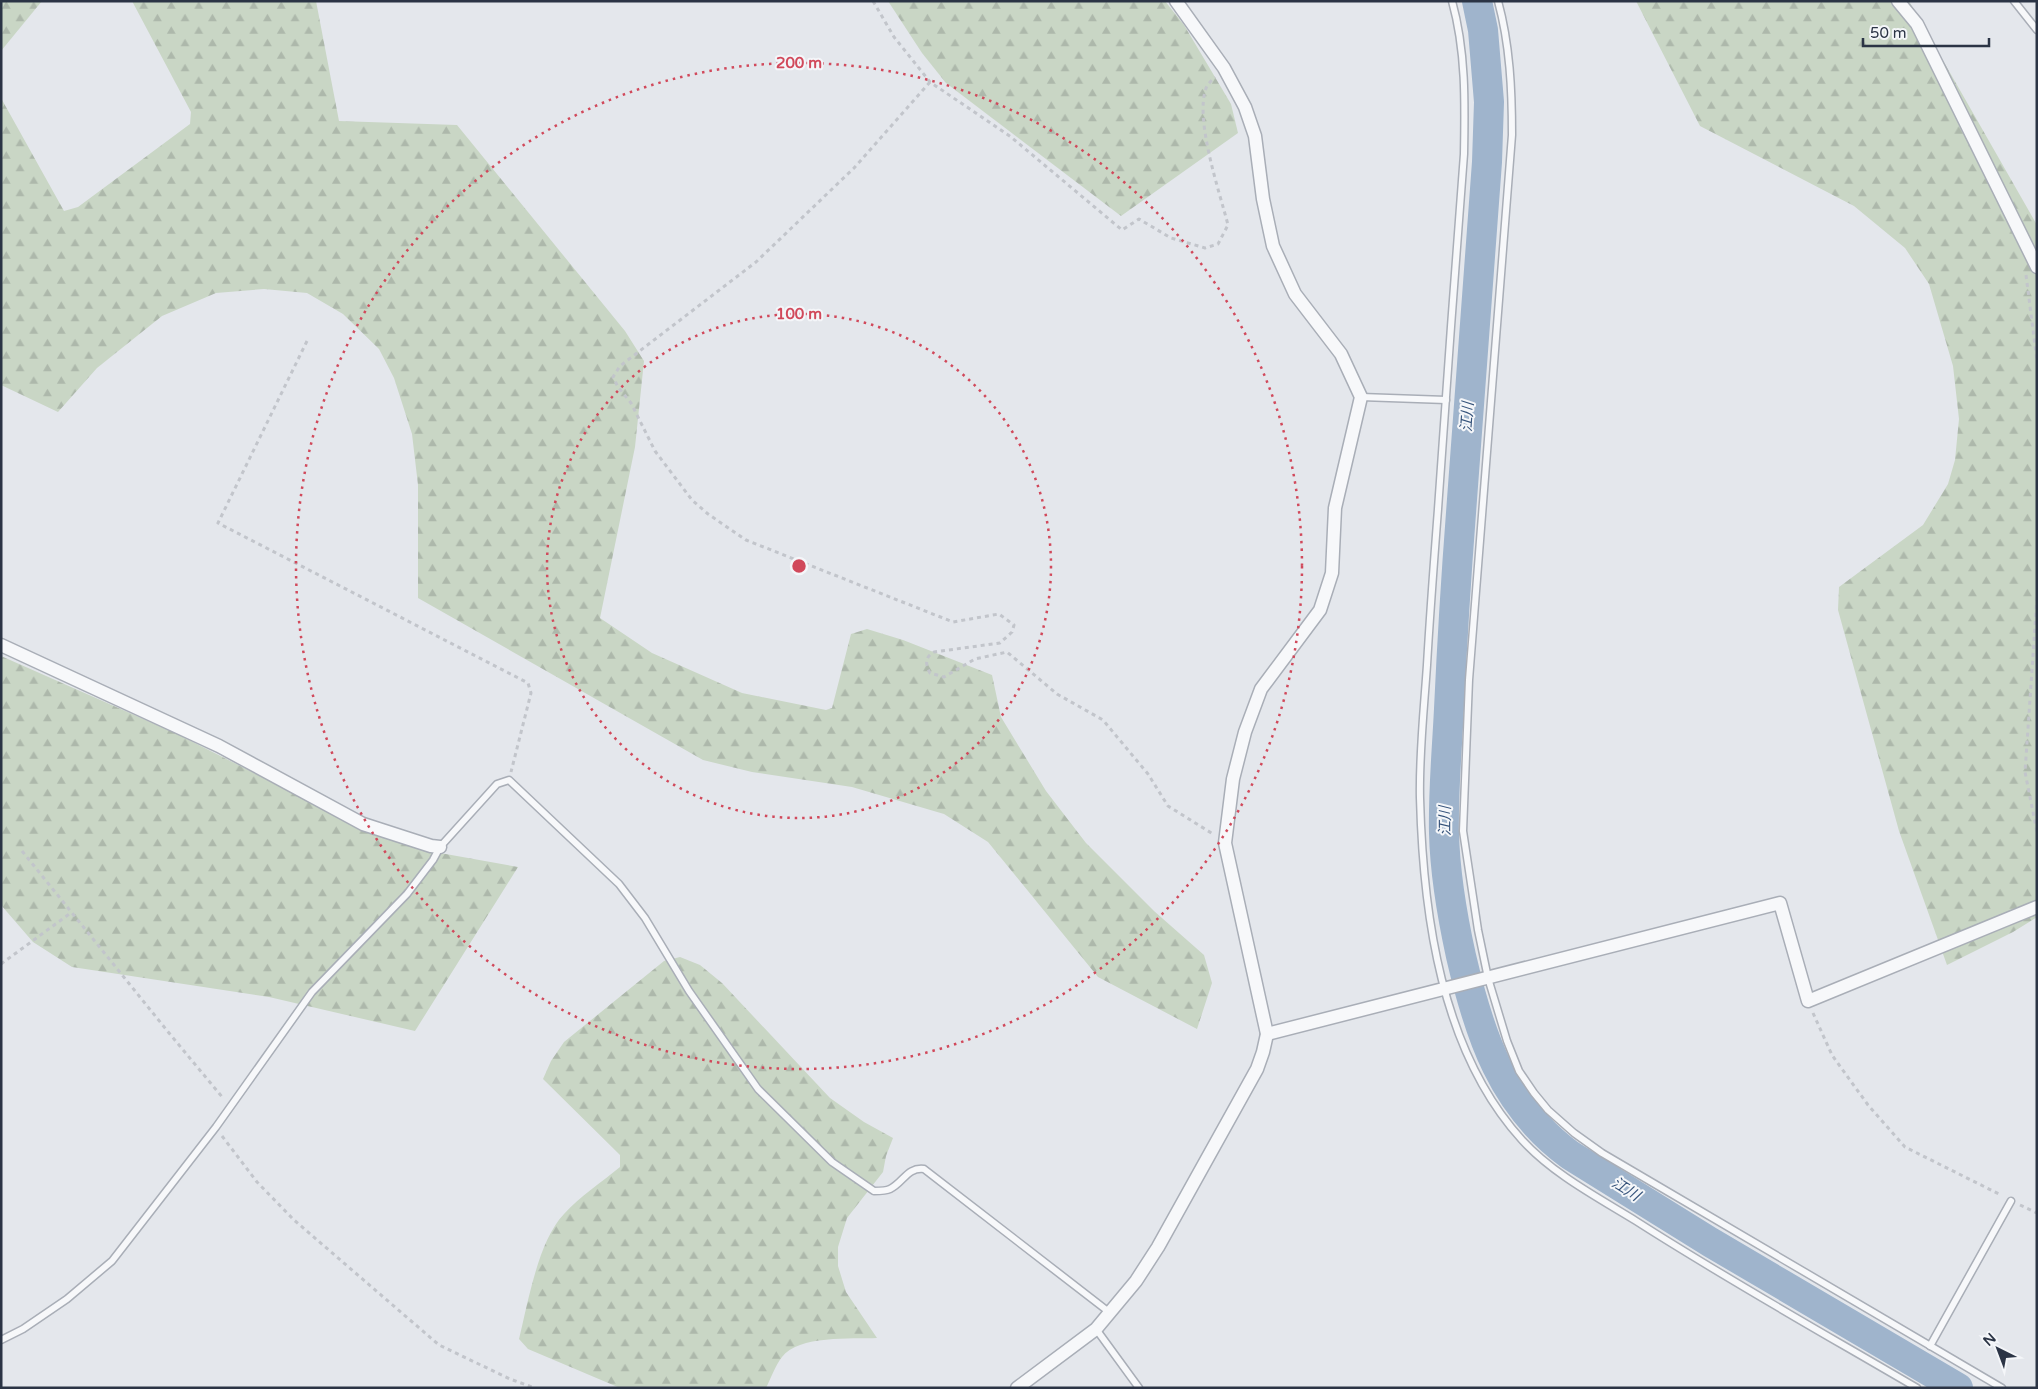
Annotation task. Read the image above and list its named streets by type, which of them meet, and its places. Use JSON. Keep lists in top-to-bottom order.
{
  "water": ["江川"],
  "scale_bar": "50 m",
  "north": "top left",
  "rings": ["200 m", "100 m"]
}
